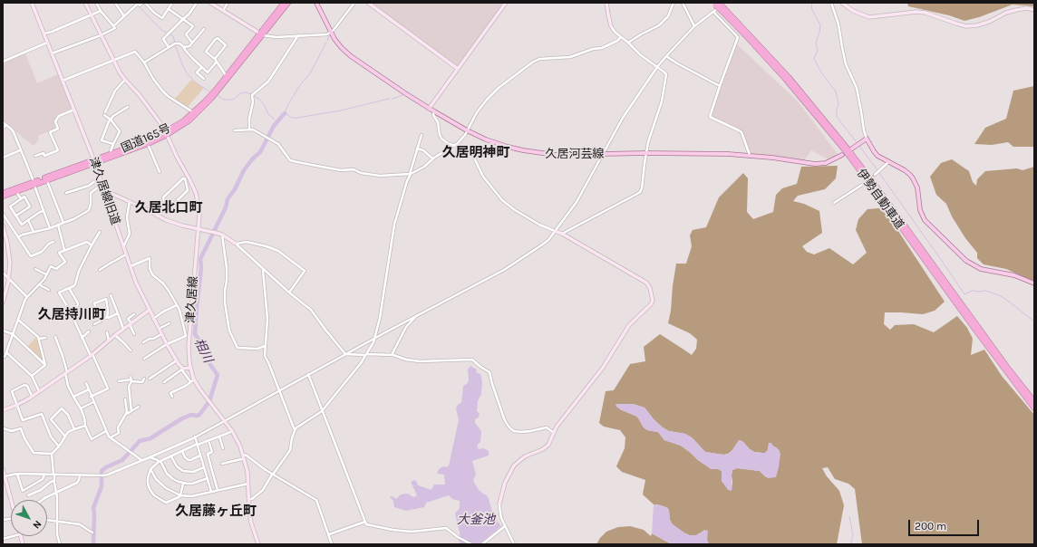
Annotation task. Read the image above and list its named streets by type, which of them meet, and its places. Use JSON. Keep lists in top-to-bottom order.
{
  "streets": {
    "highway": ["国道165号", "伊勢自動車道"],
    "main road": ["久居河芸線"],
    "street": ["津久居線旧道", "津久居線"]
  },
  "crossings": [
    ["国道165号", "津久居線旧道"],
    ["国道165号", "津久居線"]
  ],
  "districts": [
    "久居明神町",
    "久居北口町",
    "久居持川町",
    "久居藤ヶ丘町"
  ],
  "water": ["相川", "大釜池"],
  "scale_bar": "200 m",
  "north": "bottom right"
}
